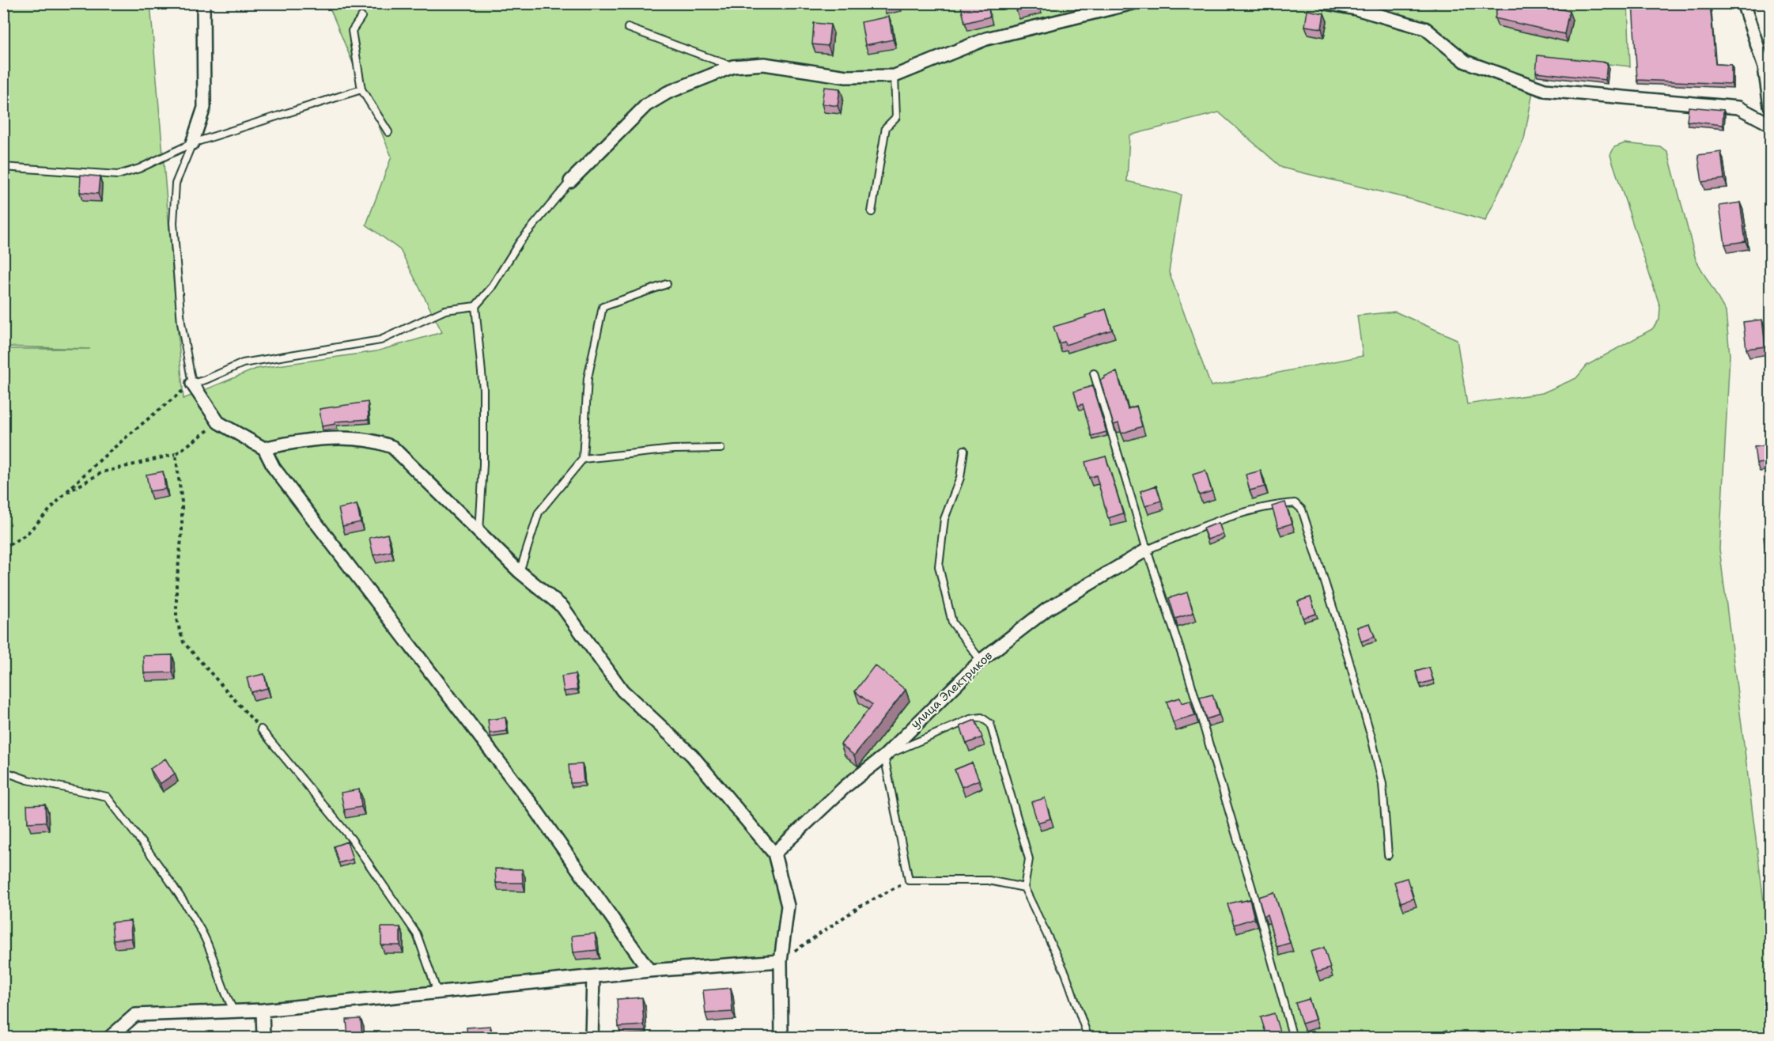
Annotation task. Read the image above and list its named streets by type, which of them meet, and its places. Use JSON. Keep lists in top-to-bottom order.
{
  "streets": {
    "street": ["улица Электриков"]
  }
}
